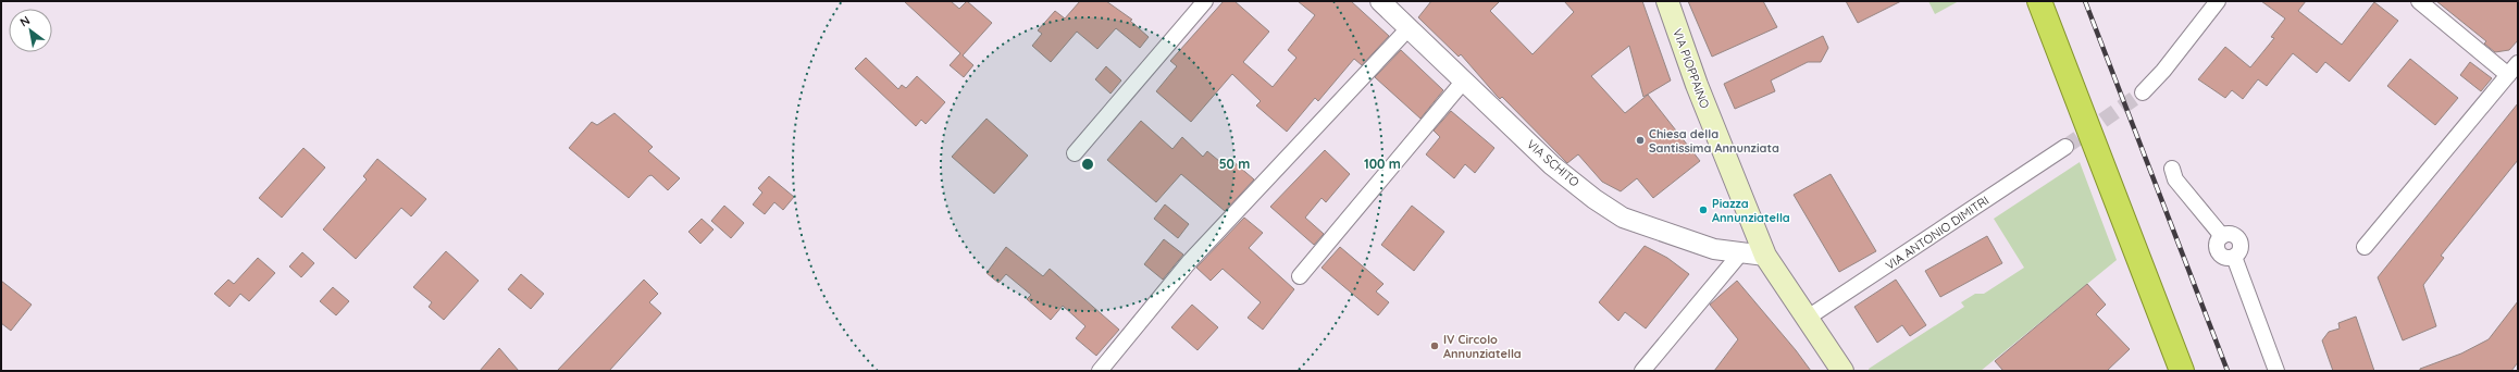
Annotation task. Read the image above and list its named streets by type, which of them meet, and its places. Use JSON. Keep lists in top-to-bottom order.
{
  "streets": {
    "main road": ["VIA PIOPPAINO"],
    "street": ["VIA SCHITO", "VIA ANTONIO DIMITRI"]
  },
  "crossings": [
    ["VIA PIOPPAINO", "VIA SCHITO"],
    ["VIA PIOPPAINO", "VIA ANTONIO DIMITRI"]
  ],
  "places": ["Chiesa della Santissima Annunziata", "Piazza Annunziatella", "IV Circolo Annunziatella"],
  "north": "top left",
  "rings": ["50 m", "100 m"]
}
